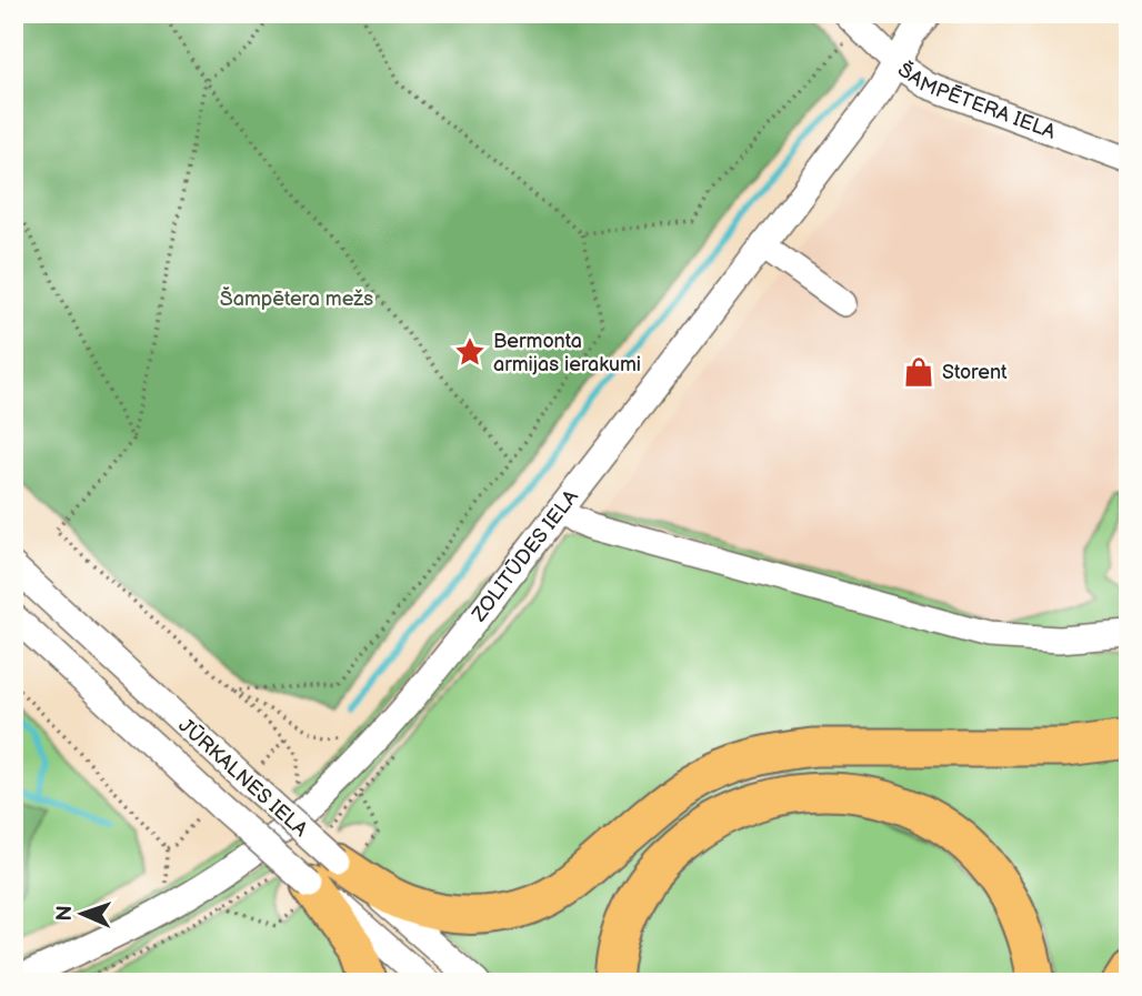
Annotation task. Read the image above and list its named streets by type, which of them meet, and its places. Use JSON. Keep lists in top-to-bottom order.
{
  "streets": {
    "street": ["ŠAMPĒTERA IELA", "ZOLITŪDES IELA", "JŪRKALNES IELA"]
  },
  "crossings": [
    ["ŠAMPĒTERA IELA", "ZOLITŪDES IELA"]
  ],
  "parks": ["Šampētera mežs"],
  "places": {
    "place": ["Bermonta armijas ierakumi"],
    "shop": ["Storent"]
  },
  "north": "left"
}
